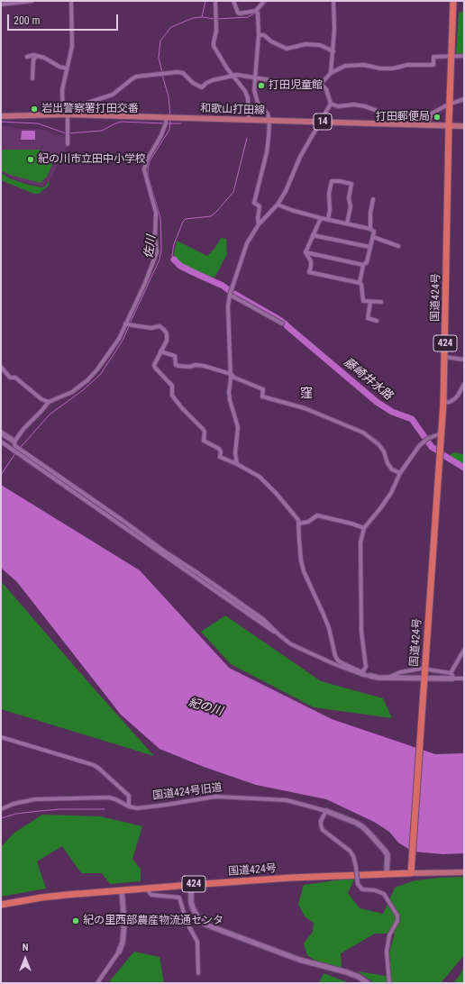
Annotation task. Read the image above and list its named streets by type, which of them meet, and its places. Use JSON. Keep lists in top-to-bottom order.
{
  "streets": {
    "highway": ["国道424号", "424"],
    "main road": ["和歌山打田線", "14"],
    "street": ["国道424号旧道"]
  },
  "crossings": [
    ["和歌山打田線", "国道424号"],
    ["国道424号", "国道424号旧道"]
  ],
  "districts": ["窪"],
  "water": ["佐川", "藤崎井水路", "紀の川"],
  "places": [
    "打田児童館",
    "岩出警察署打田交番",
    "打田郵便局",
    "紀の川市立田中小学校",
    "紀の里西部農産物流通センタ"
  ],
  "scale_bar": "200 m",
  "north": "top"
}
